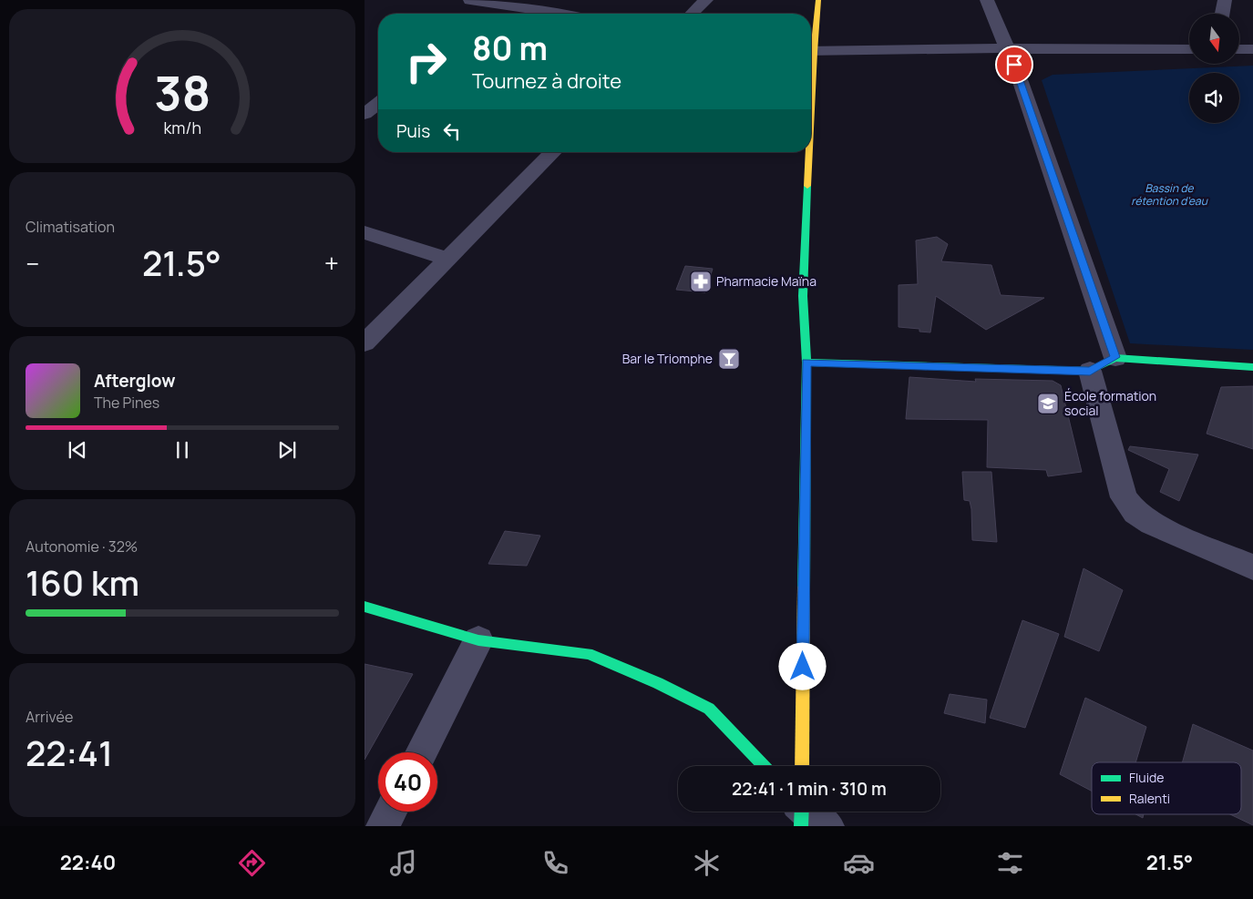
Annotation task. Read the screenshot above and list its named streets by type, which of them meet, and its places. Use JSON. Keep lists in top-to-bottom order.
{
  "water": ["Bassin de rétention d'eau"],
  "places": {
    "pharmacy": ["Pharmacie Maïna"],
    "bar": ["Bar le Triomphe"],
    "school or university": ["École formation social"]
  },
  "legend": ["Fluide", "Ralenti"],
  "north": "bottom",
  "page": {
    "turn": ["80 m", "Tournez à droite"],
    "then": "Puis",
    "tile": [
      "Climatisation",
      ["Autonomie · 32%", "160 km"],
      ["Arrivée", "22:41"]
    ],
    "heat": ["−", "21.5°", "+"],
    "song": ["Afterglow", "The Pines"],
    "limit": "40",
    "trip": "22:41 · 1 min · 310 m",
    "tabs": ["22:40", "21.5°"],
    "gauge": ["38", "km/h"]
  }
}
